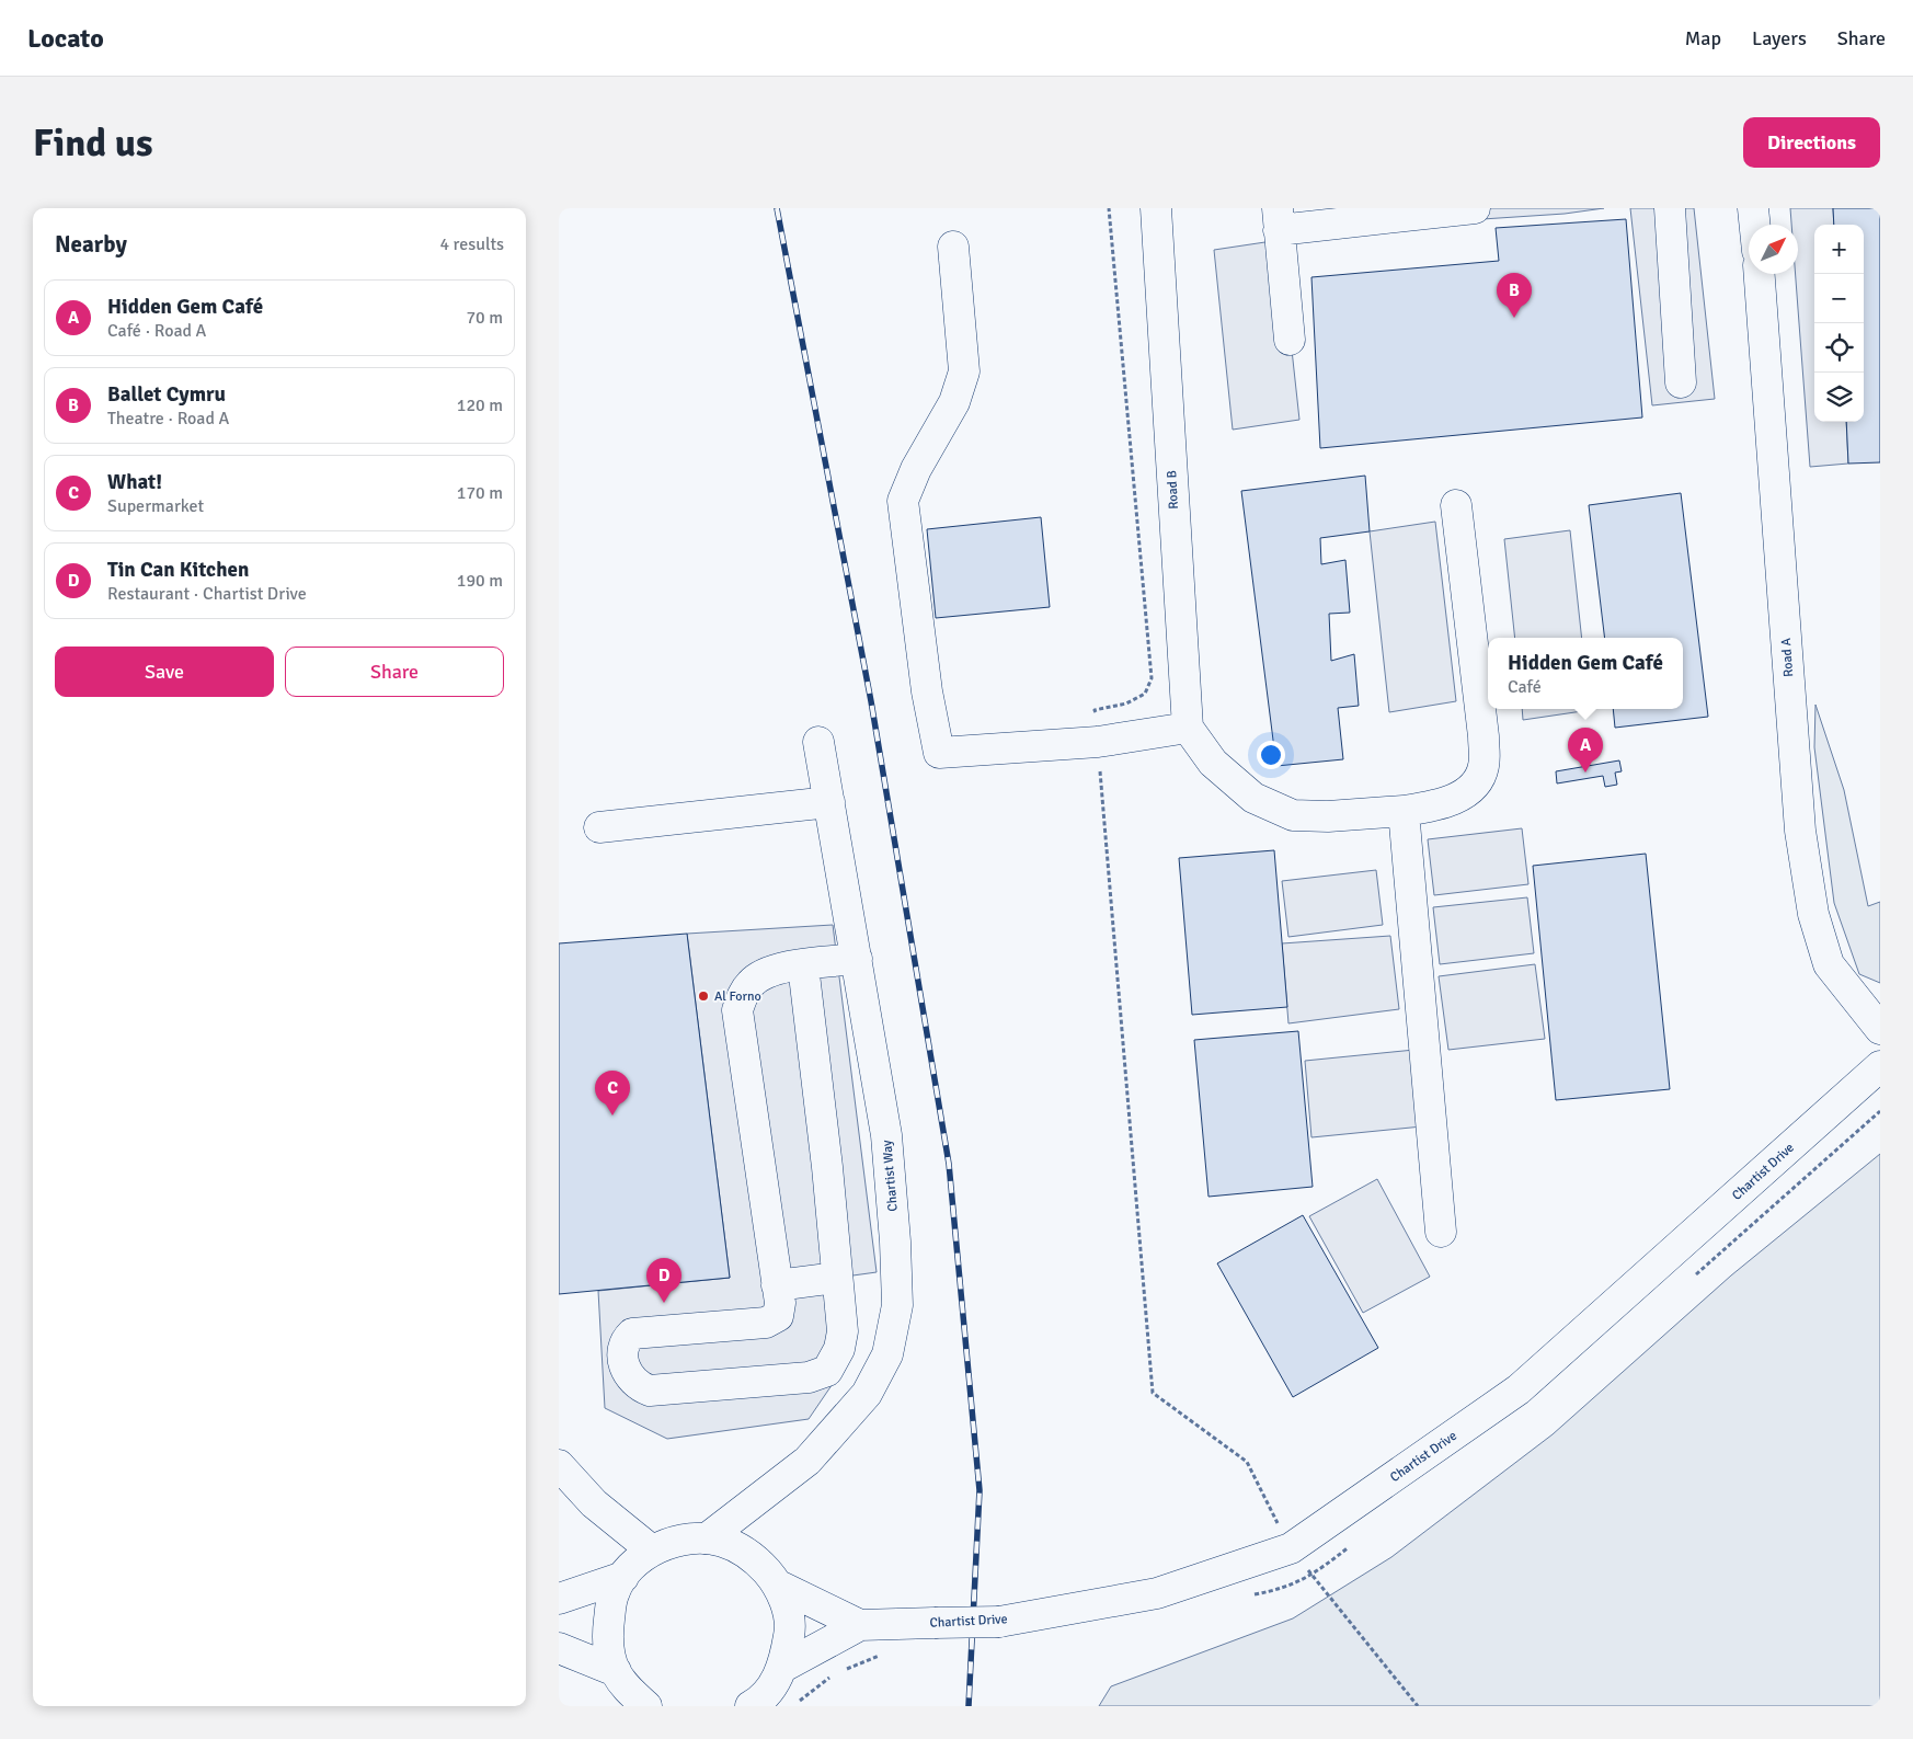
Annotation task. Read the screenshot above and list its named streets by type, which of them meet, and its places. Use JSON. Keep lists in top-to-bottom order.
{
  "streets": {
    "street": [
      "Road B",
      "Road A",
      "Chartist Drive",
      "Chartist Way"
    ]
  },
  "crossings": [
    ["Chartist Drive", "Chartist Way"]
  ],
  "places": ["Al Forno"],
  "north": "top right",
  "page": {
    "header": "Locato",
    "nav": ["Map", "Layers", "Share"],
    "buttons": [
      "Directions",
      ["Save", "Share"]
    ],
    "title": "Find us",
    "heading": ["Nearby", "4 results"],
    "map_buttons": ["+", "−"],
    "pins": [
      "B",
      "A",
      "C",
      "D"
    ],
    "list": [
      {
        "mark": "A",
        "name": "Hidden Gem Café",
        "note": "Café · Road A",
        "value": "70 m"
      },
      {
        "mark": "B",
        "name": "Ballet Cymru",
        "note": "Theatre · Road A",
        "value": "120 m"
      },
      {
        "mark": "C",
        "name": "What!",
        "note": "Supermarket",
        "value": "170 m"
      },
      {
        "mark": "D",
        "name": "Tin Can Kitchen",
        "note": "Restaurant · Chartist Drive",
        "value": "190 m"
      }
    ],
    "popup": ["Hidden Gem Café", "Café"]
  }
}
